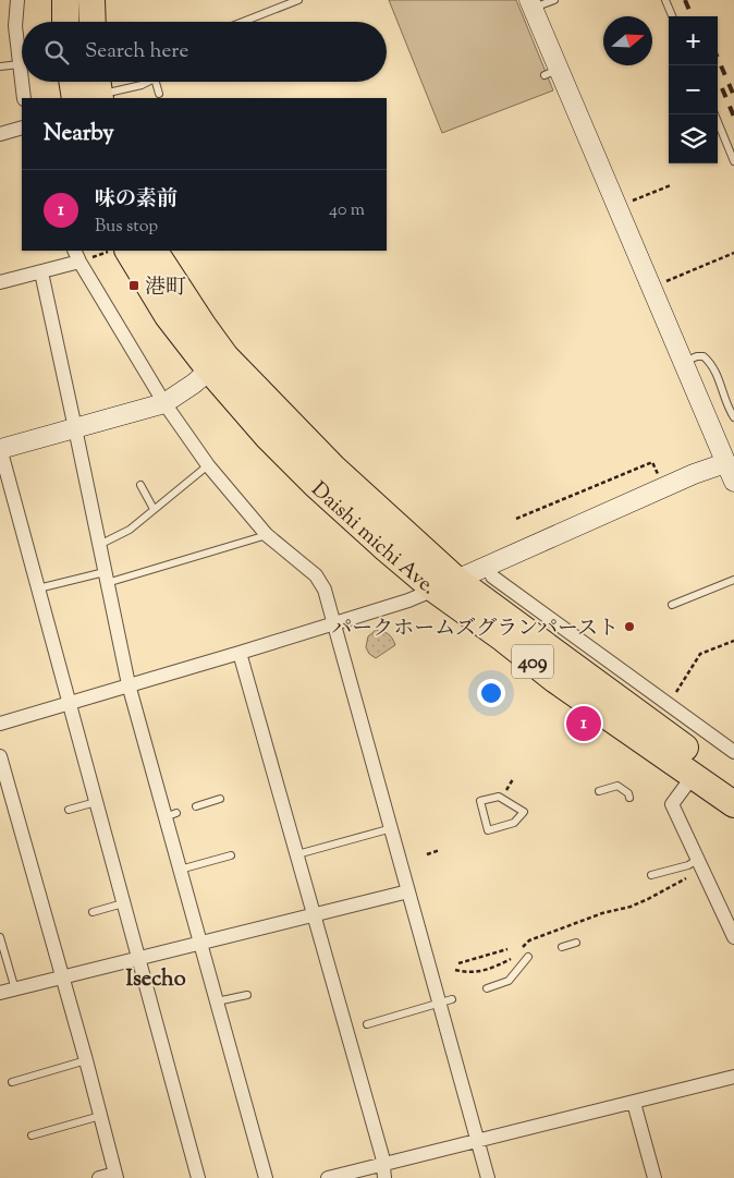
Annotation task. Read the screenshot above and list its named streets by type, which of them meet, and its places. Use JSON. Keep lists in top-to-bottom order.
{
  "streets": {
    "highway": ["Daishi michi Ave.", "409"]
  },
  "districts": ["Isecho"],
  "places": {
    "transit": ["港町"],
    "other": ["パークホームズグランパースト"]
  },
  "north": "right",
  "page": {
    "map_buttons": ["+", "−"],
    "search": "Search here",
    "heading": "Nearby",
    "list": [
      {
        "mark": "1",
        "name": "味の素前",
        "note": "Bus stop",
        "value": "40 m"
      }
    ],
    "pins": "1"
  }
}
